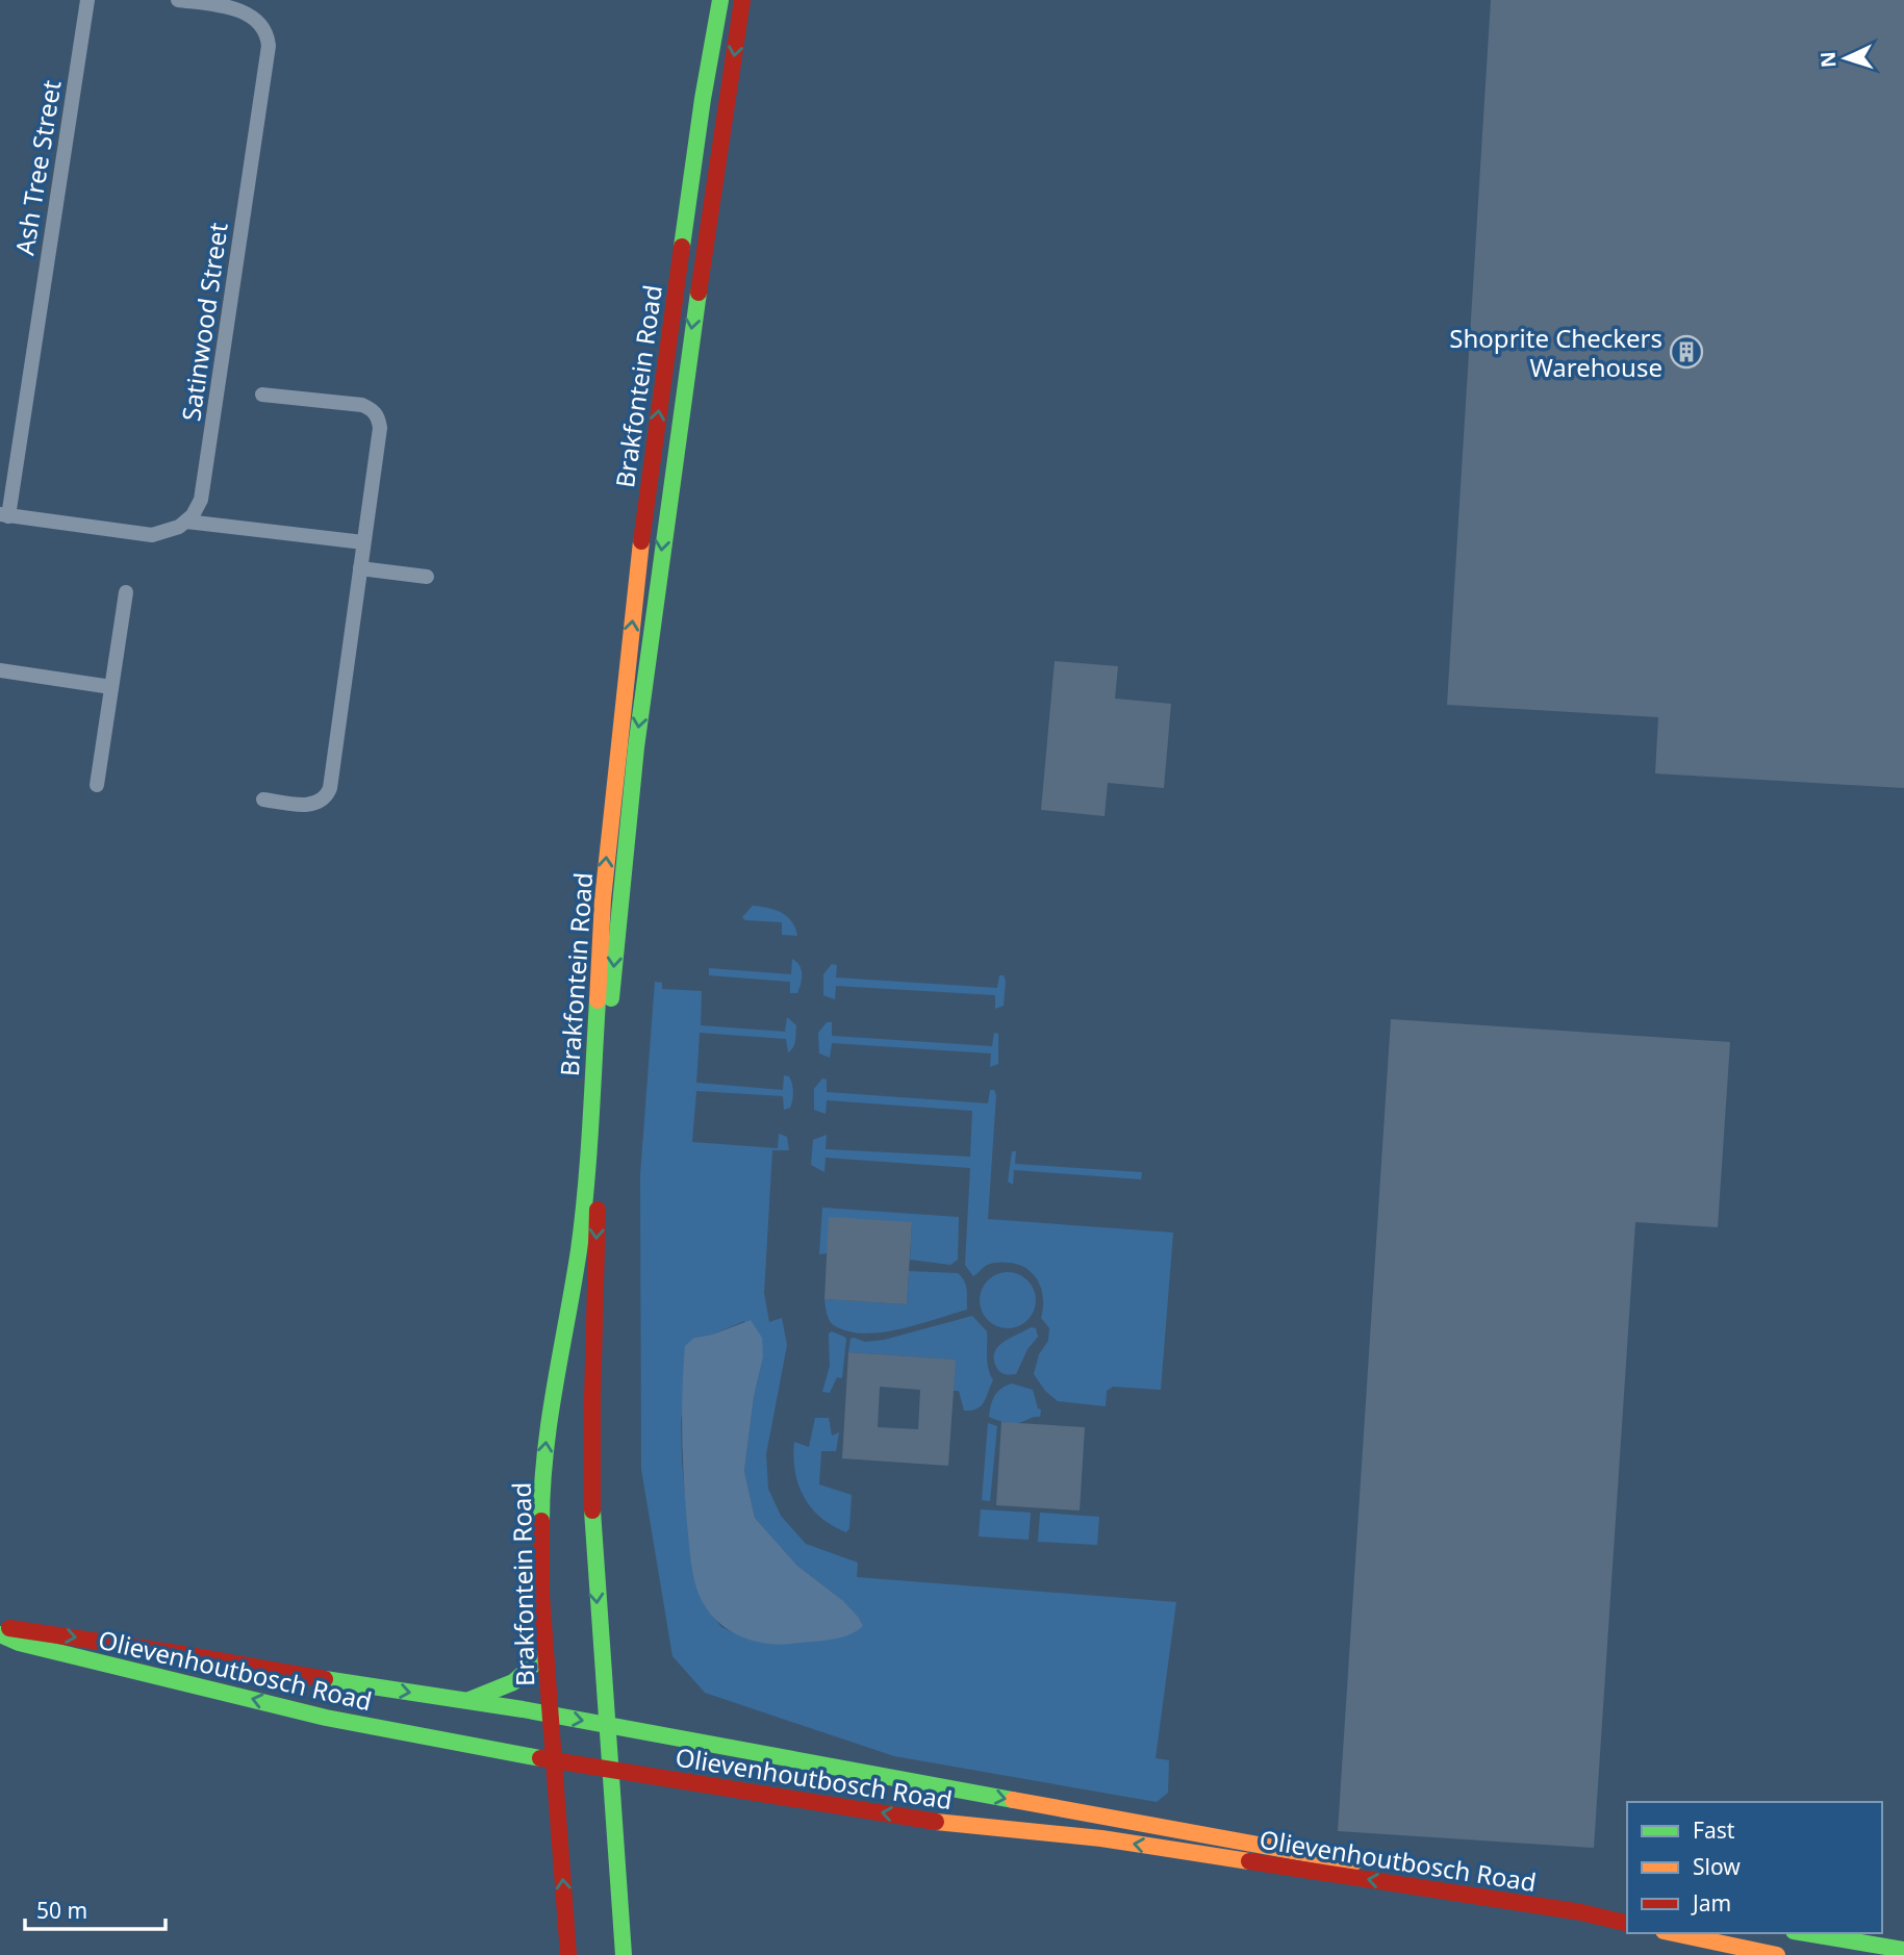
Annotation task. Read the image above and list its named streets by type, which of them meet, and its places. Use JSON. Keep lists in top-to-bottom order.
{
  "streets": {
    "street": [
      "Ash Tree Street",
      "Satinwood Street",
      "Brakfontein Road",
      "Olievenhoutbosch Road"
    ]
  },
  "crossings": [
    ["Brakfontein Road", "Olievenhoutbosch Road"]
  ],
  "places": {
    "building": ["Shoprite Checkers Warehouse"]
  },
  "legend": ["Fast", "Slow", "Jam"],
  "scale_bar": "50 m",
  "north": "left"
}
